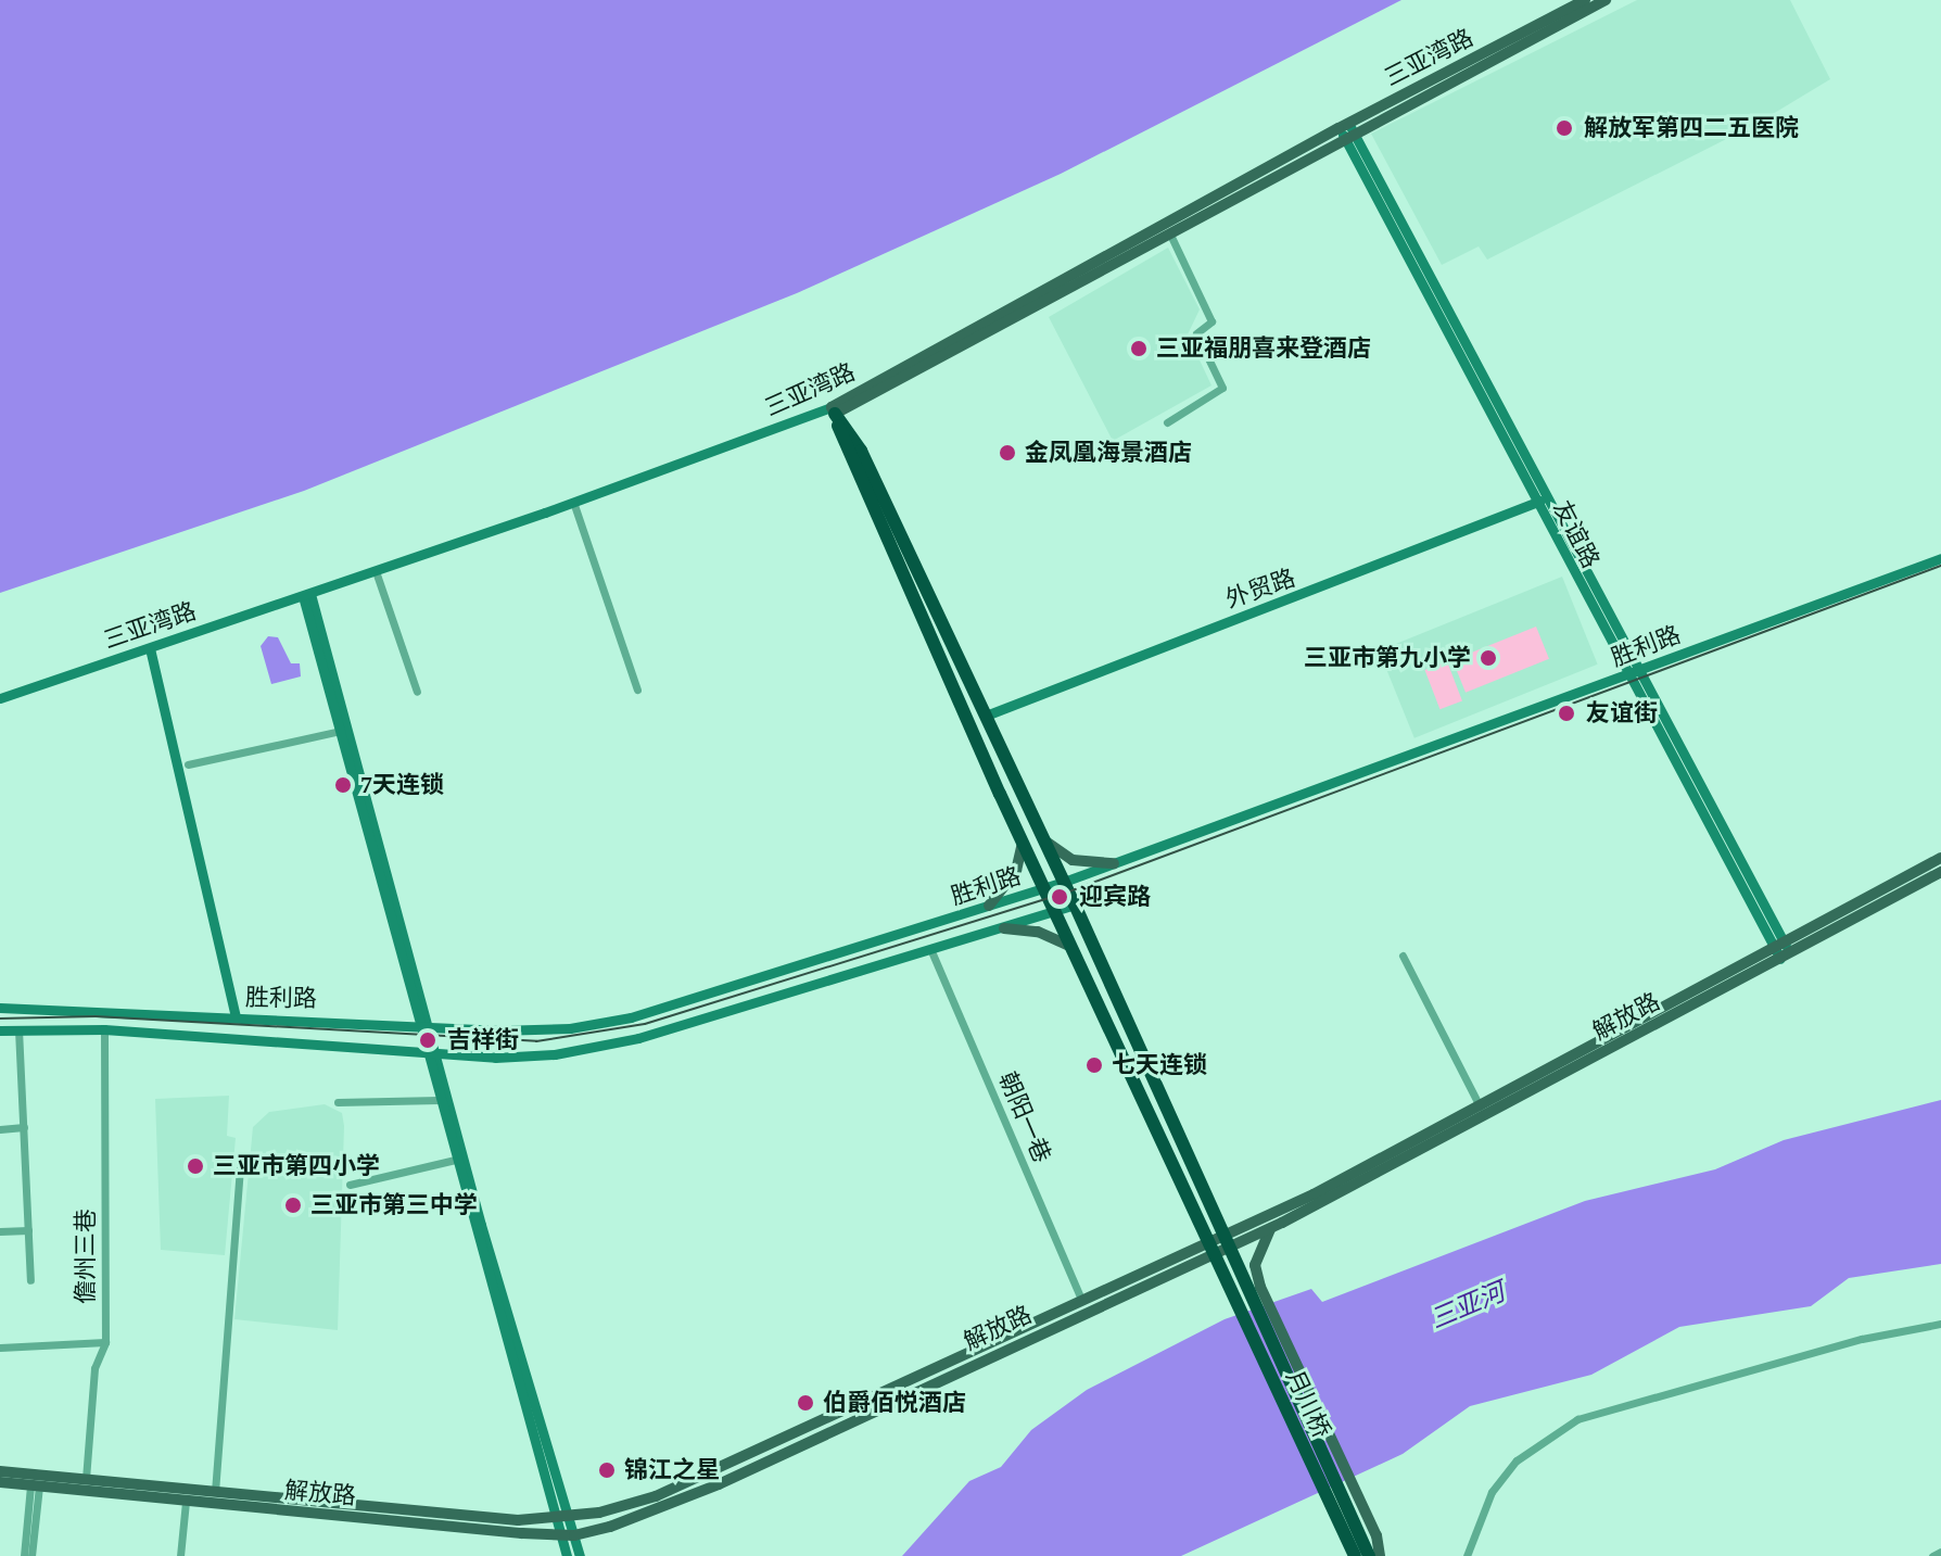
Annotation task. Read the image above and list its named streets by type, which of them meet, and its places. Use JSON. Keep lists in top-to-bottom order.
{
  "streets": {
    "highway": ["月川桥"],
    "main road": [
      "三亚湾路",
      "友谊路",
      "外贸路",
      "胜利路",
      "解放路"
    ],
    "street": ["朝阳一巷", "儋州三巷"]
  },
  "crossings": [
    ["三亚湾路", "友谊路"],
    ["友谊路", "外贸路"],
    ["友谊路", "胜利路"],
    ["友谊路", "解放路"],
    ["胜利路", "朝阳一巷"],
    ["胜利路", "儋州三巷"],
    ["解放路", "朝阳一巷"],
    ["解放路", "儋州三巷"],
    ["解放路", "月川桥"]
  ],
  "water": ["三亚河"],
  "places": [
    "解放军第四二五医院",
    "三亚福朋喜来登酒店",
    "金凤凰海景酒店",
    "三亚市第九小学",
    "友谊街",
    "7天连锁",
    "迎宾路",
    "吉祥街",
    "七天连锁",
    "三亚市第四小学",
    "三亚市第三中学",
    "伯爵佰悦酒店",
    "锦江之星"
  ]
}
